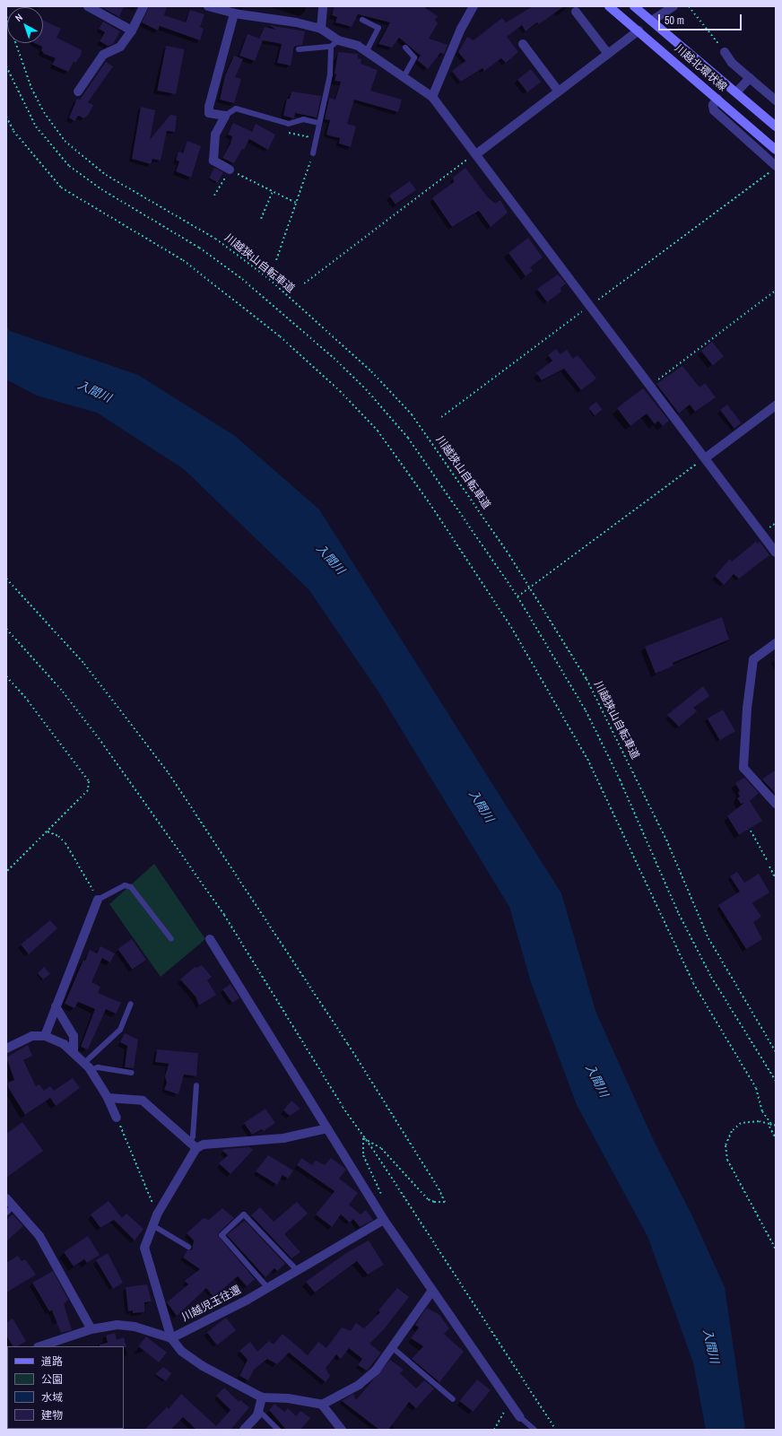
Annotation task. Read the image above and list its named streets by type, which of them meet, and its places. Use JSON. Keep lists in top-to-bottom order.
{
  "streets": {
    "main road": ["川越北環状線"],
    "street": ["川越児玉往還"],
    "path": ["川越狭山自転車道"]
  },
  "water": ["入間川"],
  "legend": [
    "道路",
    "公園",
    "水域",
    "建物"
  ],
  "scale_bar": "50 m",
  "north": "top left"
}
